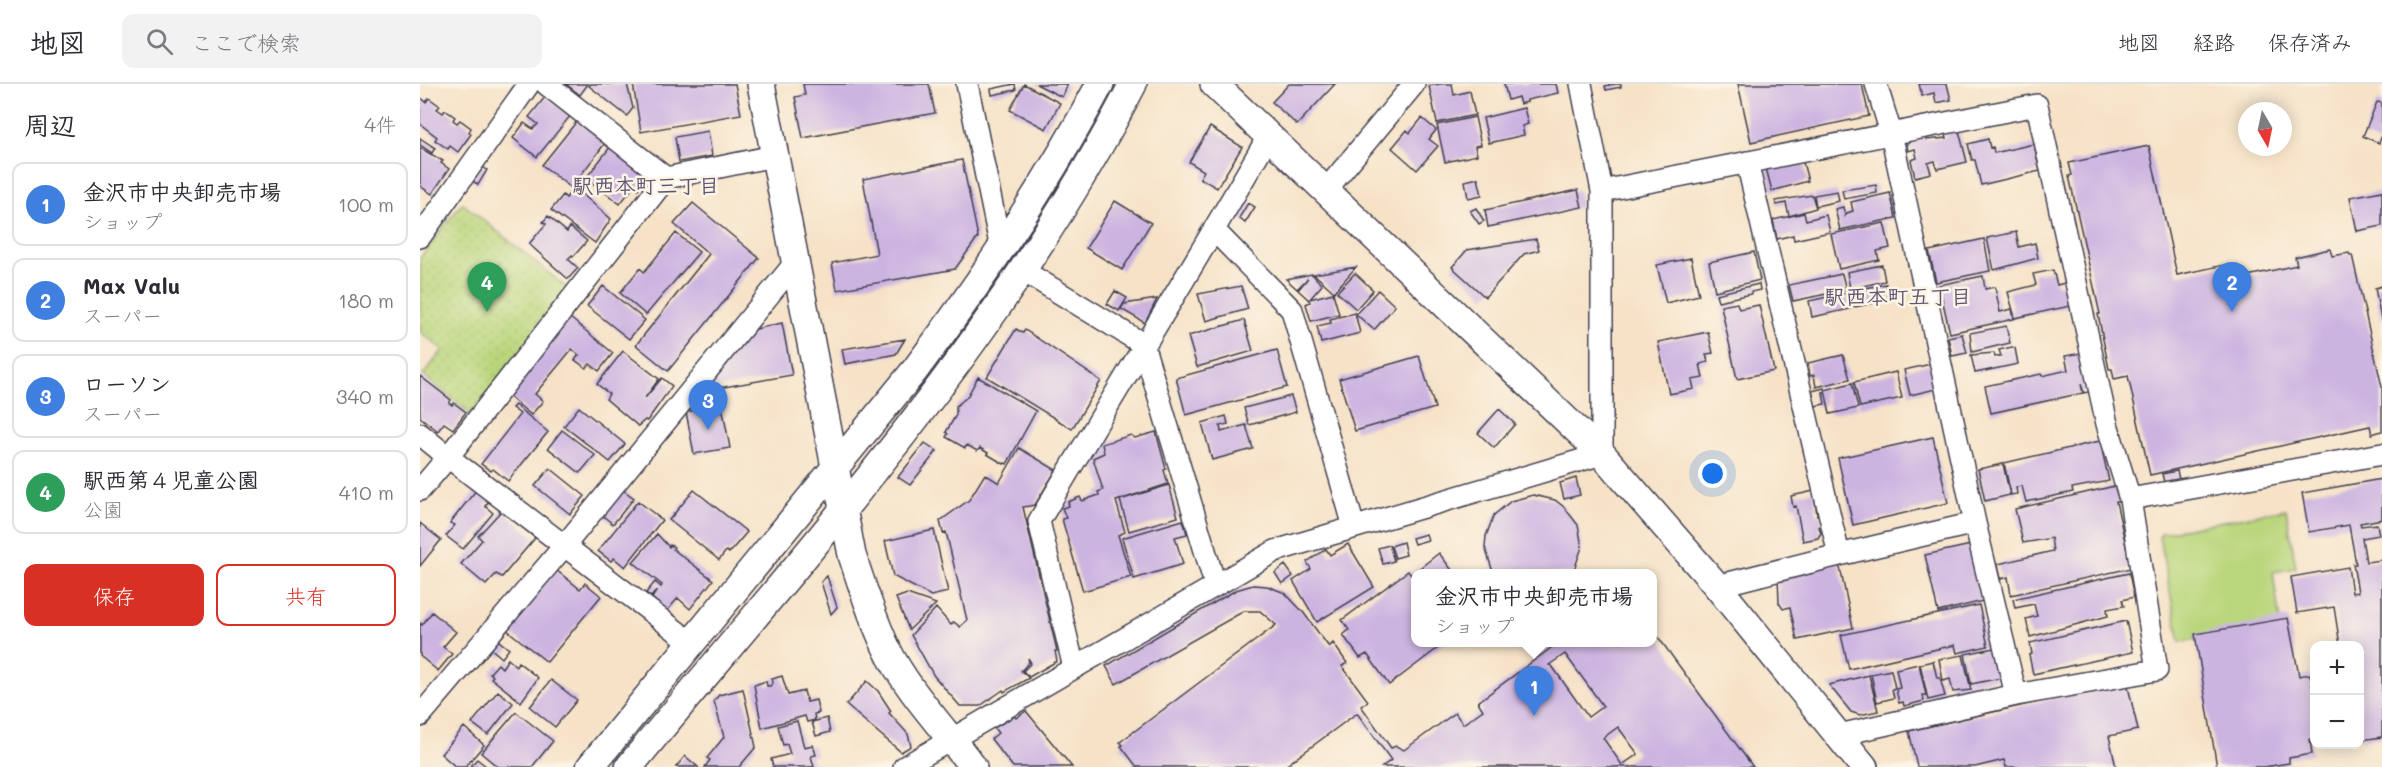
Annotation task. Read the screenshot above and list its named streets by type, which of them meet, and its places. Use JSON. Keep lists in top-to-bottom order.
{
  "districts": ["駅西本町三丁目", "駅西本町五丁目"],
  "north": "bottom",
  "page": {
    "header": "地図",
    "search": "ここで検索",
    "nav": ["地図", "経路", "保存済み"],
    "heading": ["周辺", "4件"],
    "list": [
      {
        "mark": "1",
        "name": "金沢市中央卸売市場",
        "note": "ショップ",
        "value": "100 m"
      },
      {
        "mark": "2",
        "name": "Max Valu",
        "note": "スーパー",
        "value": "180 m"
      },
      {
        "mark": "3",
        "name": "ローソン",
        "note": "スーパー",
        "value": "340 m"
      },
      {
        "mark": "4",
        "name": "駅西第４児童公園",
        "note": "公園",
        "value": "410 m"
      }
    ],
    "pins": [
      "2",
      "4",
      "3",
      "1"
    ],
    "buttons": ["保存", "共有"],
    "popup": ["金沢市中央卸売市場", "ショップ"],
    "map_buttons": ["+", "−"]
  }
}
